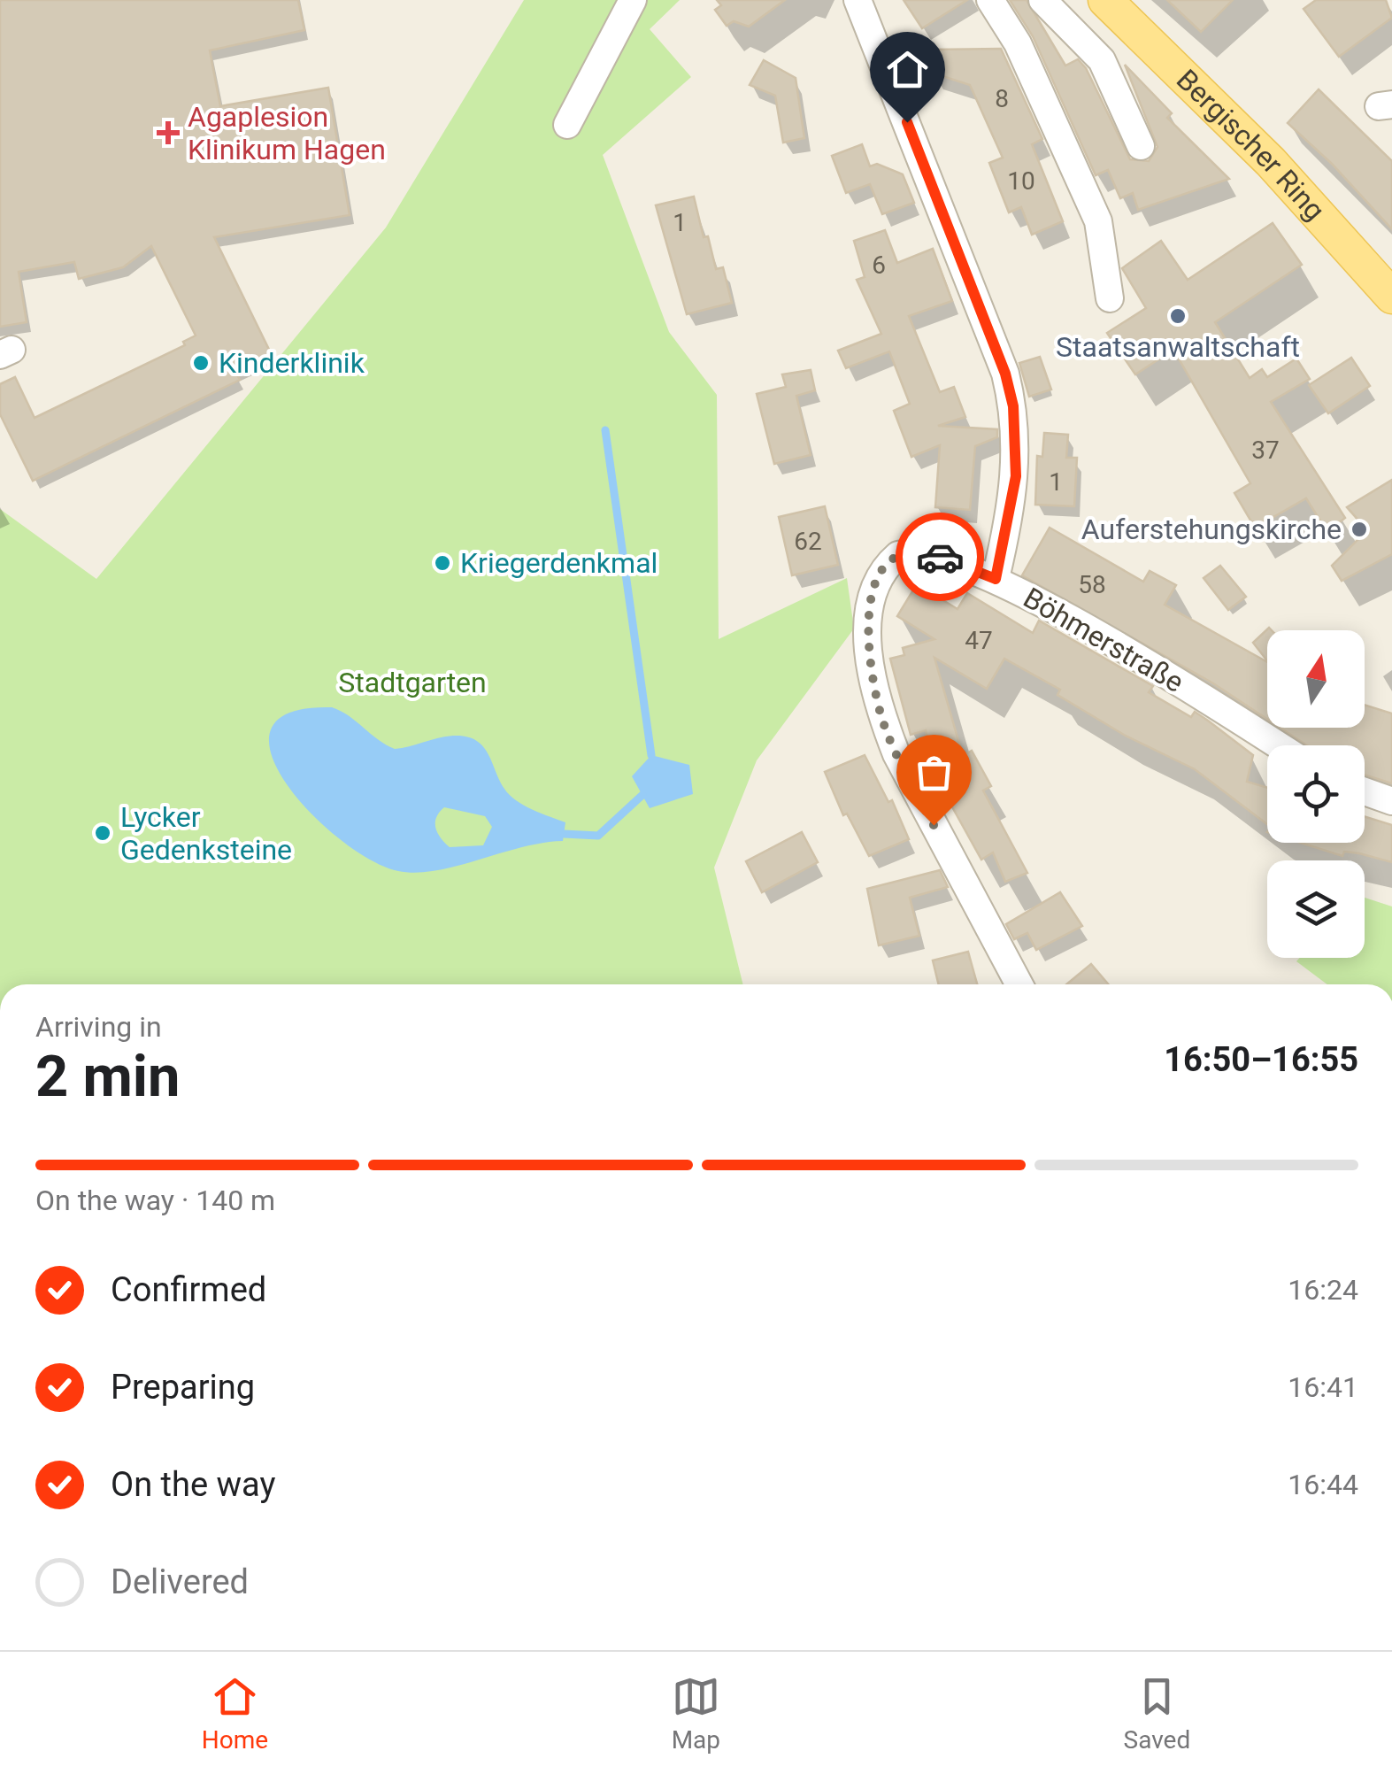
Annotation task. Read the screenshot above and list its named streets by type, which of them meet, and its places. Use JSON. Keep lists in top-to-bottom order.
{
  "streets": {
    "main road": ["Bergischer Ring"],
    "street": ["Böhmerstraße"]
  },
  "parks": ["Stadtgarten"],
  "places": {
    "health": ["Agaplesion Klinikum Hagen"],
    "other": [
      "Staatsanwaltschaft",
      "Kinderklinik",
      "Auferstehungskirche",
      "Kriegerdenkmal",
      "Lycker Gedenksteine"
    ]
  },
  "house_numbers": [
    "8",
    "10",
    "1",
    "6",
    "37",
    "1",
    "62",
    "58",
    "47"
  ],
  "north": "top",
  "page": {
    "heading": ["2 min", "Arriving in", "16:50–16:55"],
    "bar": "On the way · 140 m",
    "list": [
      ["Confirmed", "16:24"],
      ["Preparing", "16:41"],
      ["On the way", "16:44"],
      "Delivered"
    ],
    "tabs": ["Home", "Map", "Saved"]
  }
}
